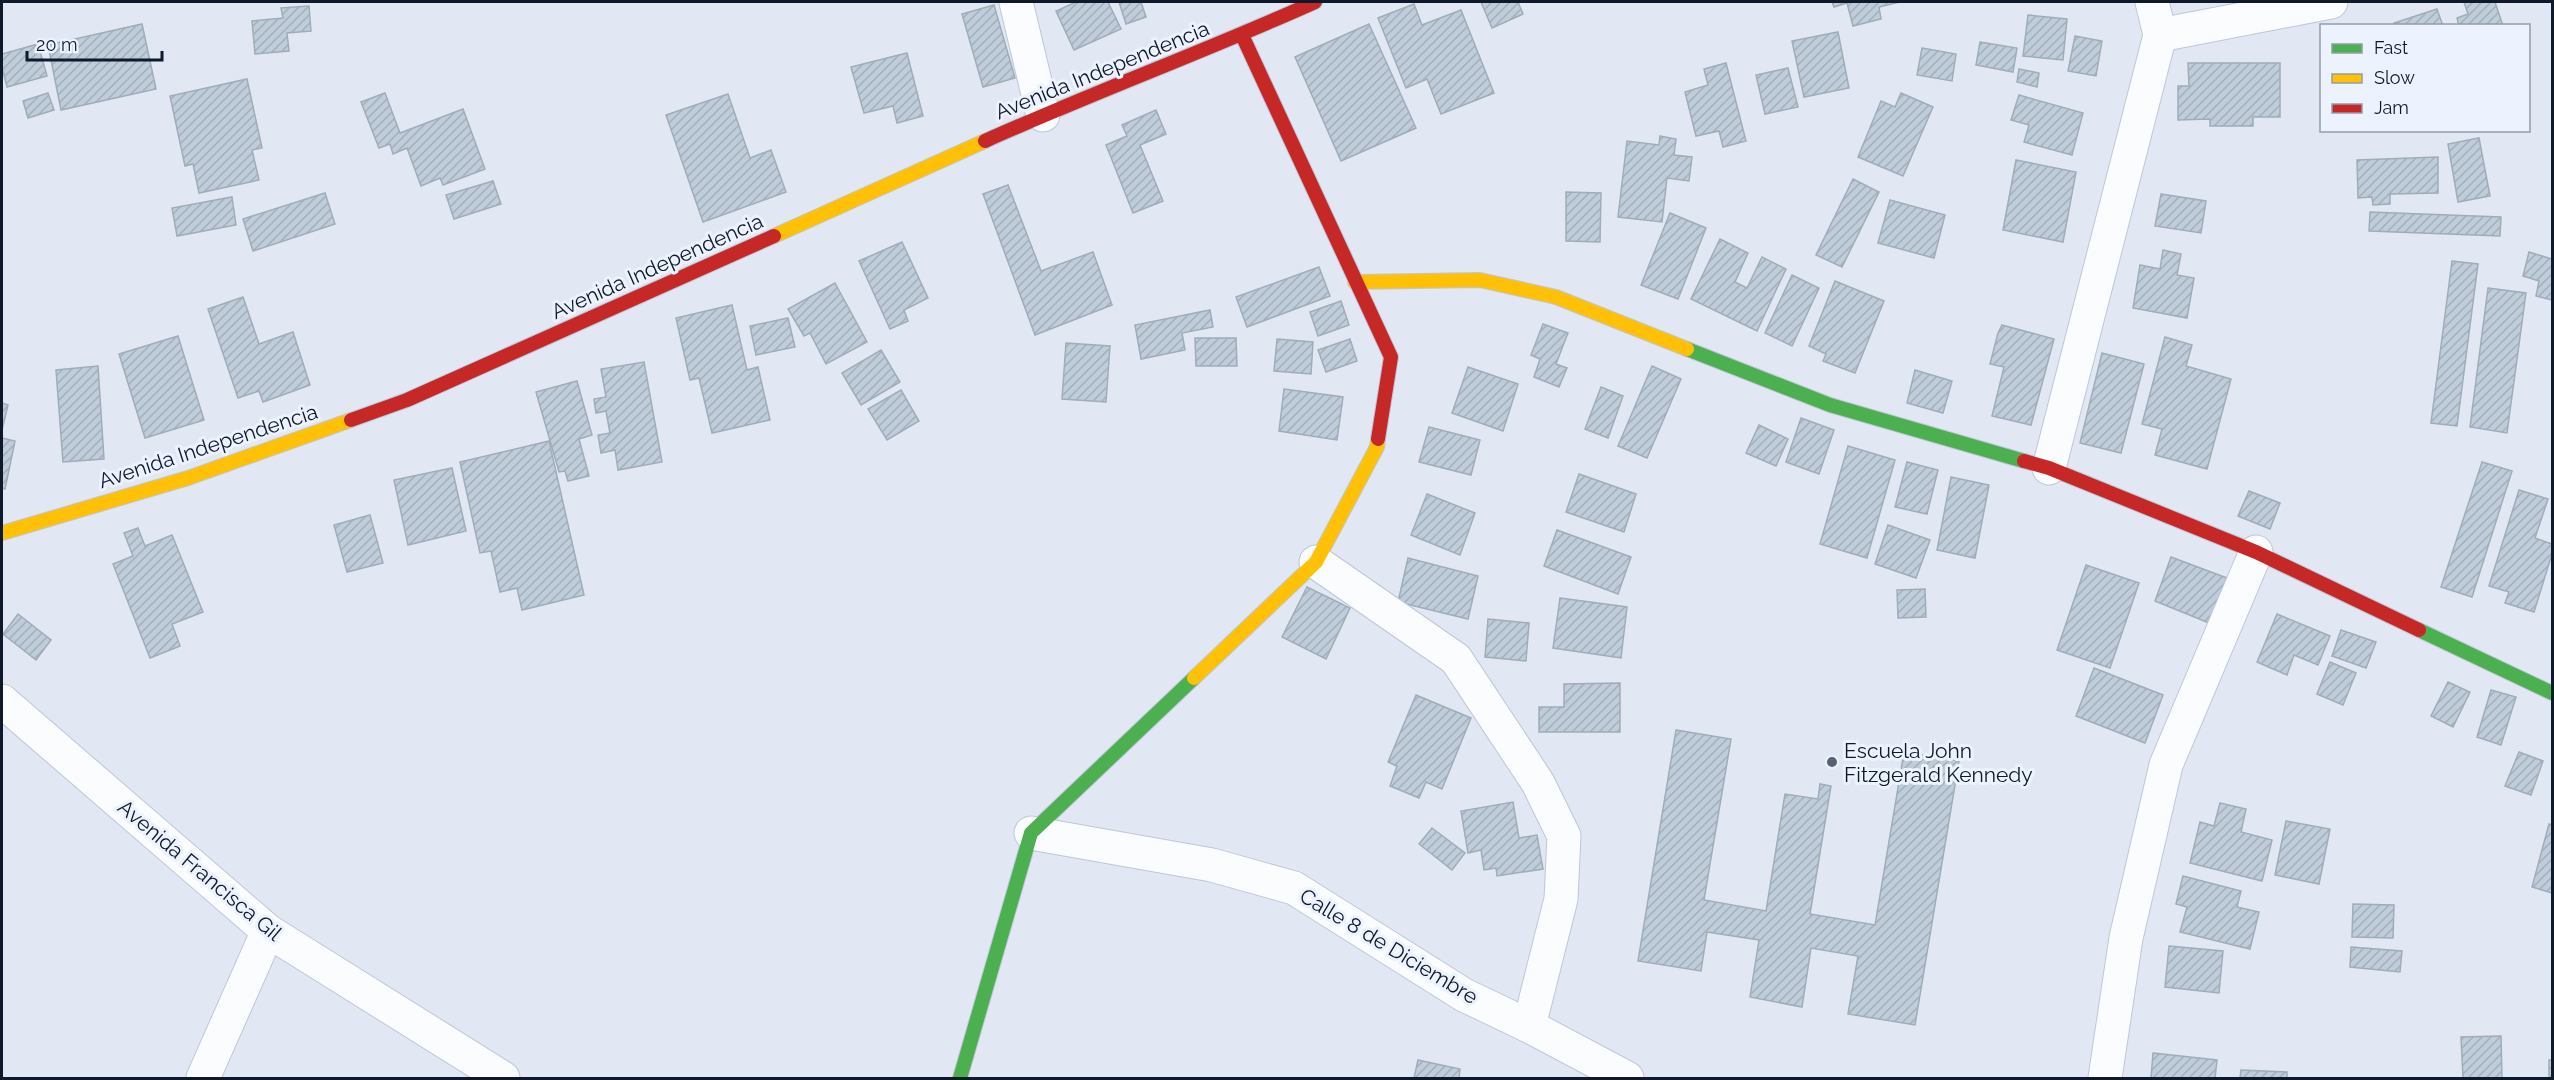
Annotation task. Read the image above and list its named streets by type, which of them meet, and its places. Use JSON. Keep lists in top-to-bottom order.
{
  "streets": {
    "street": ["Avenida Independencia", "Avenida Francisca Gil", "Calle 8 de Diciembre"]
  },
  "places": ["Escuela John Fitzgerald Kennedy"],
  "legend": ["Fast", "Slow", "Jam"],
  "scale_bar": "20 m"
}
